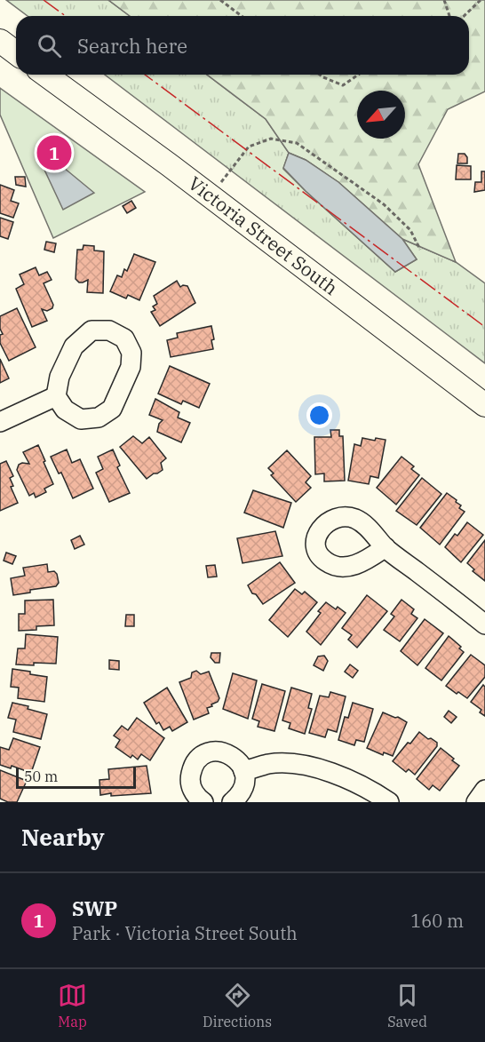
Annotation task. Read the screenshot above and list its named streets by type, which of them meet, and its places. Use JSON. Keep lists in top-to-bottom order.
{
  "streets": {
    "main road": ["Victoria Street South"]
  },
  "scale_bar": "50 m",
  "north": "bottom left",
  "page": {
    "search": "Search here",
    "pins": "1",
    "scale": "50 m",
    "heading": "Nearby",
    "list": [
      {
        "mark": "1",
        "name": "SWP",
        "note": "Park · Victoria Street South",
        "value": "160 m"
      }
    ],
    "nav": ["Map", "Directions", "Saved"]
  }
}
